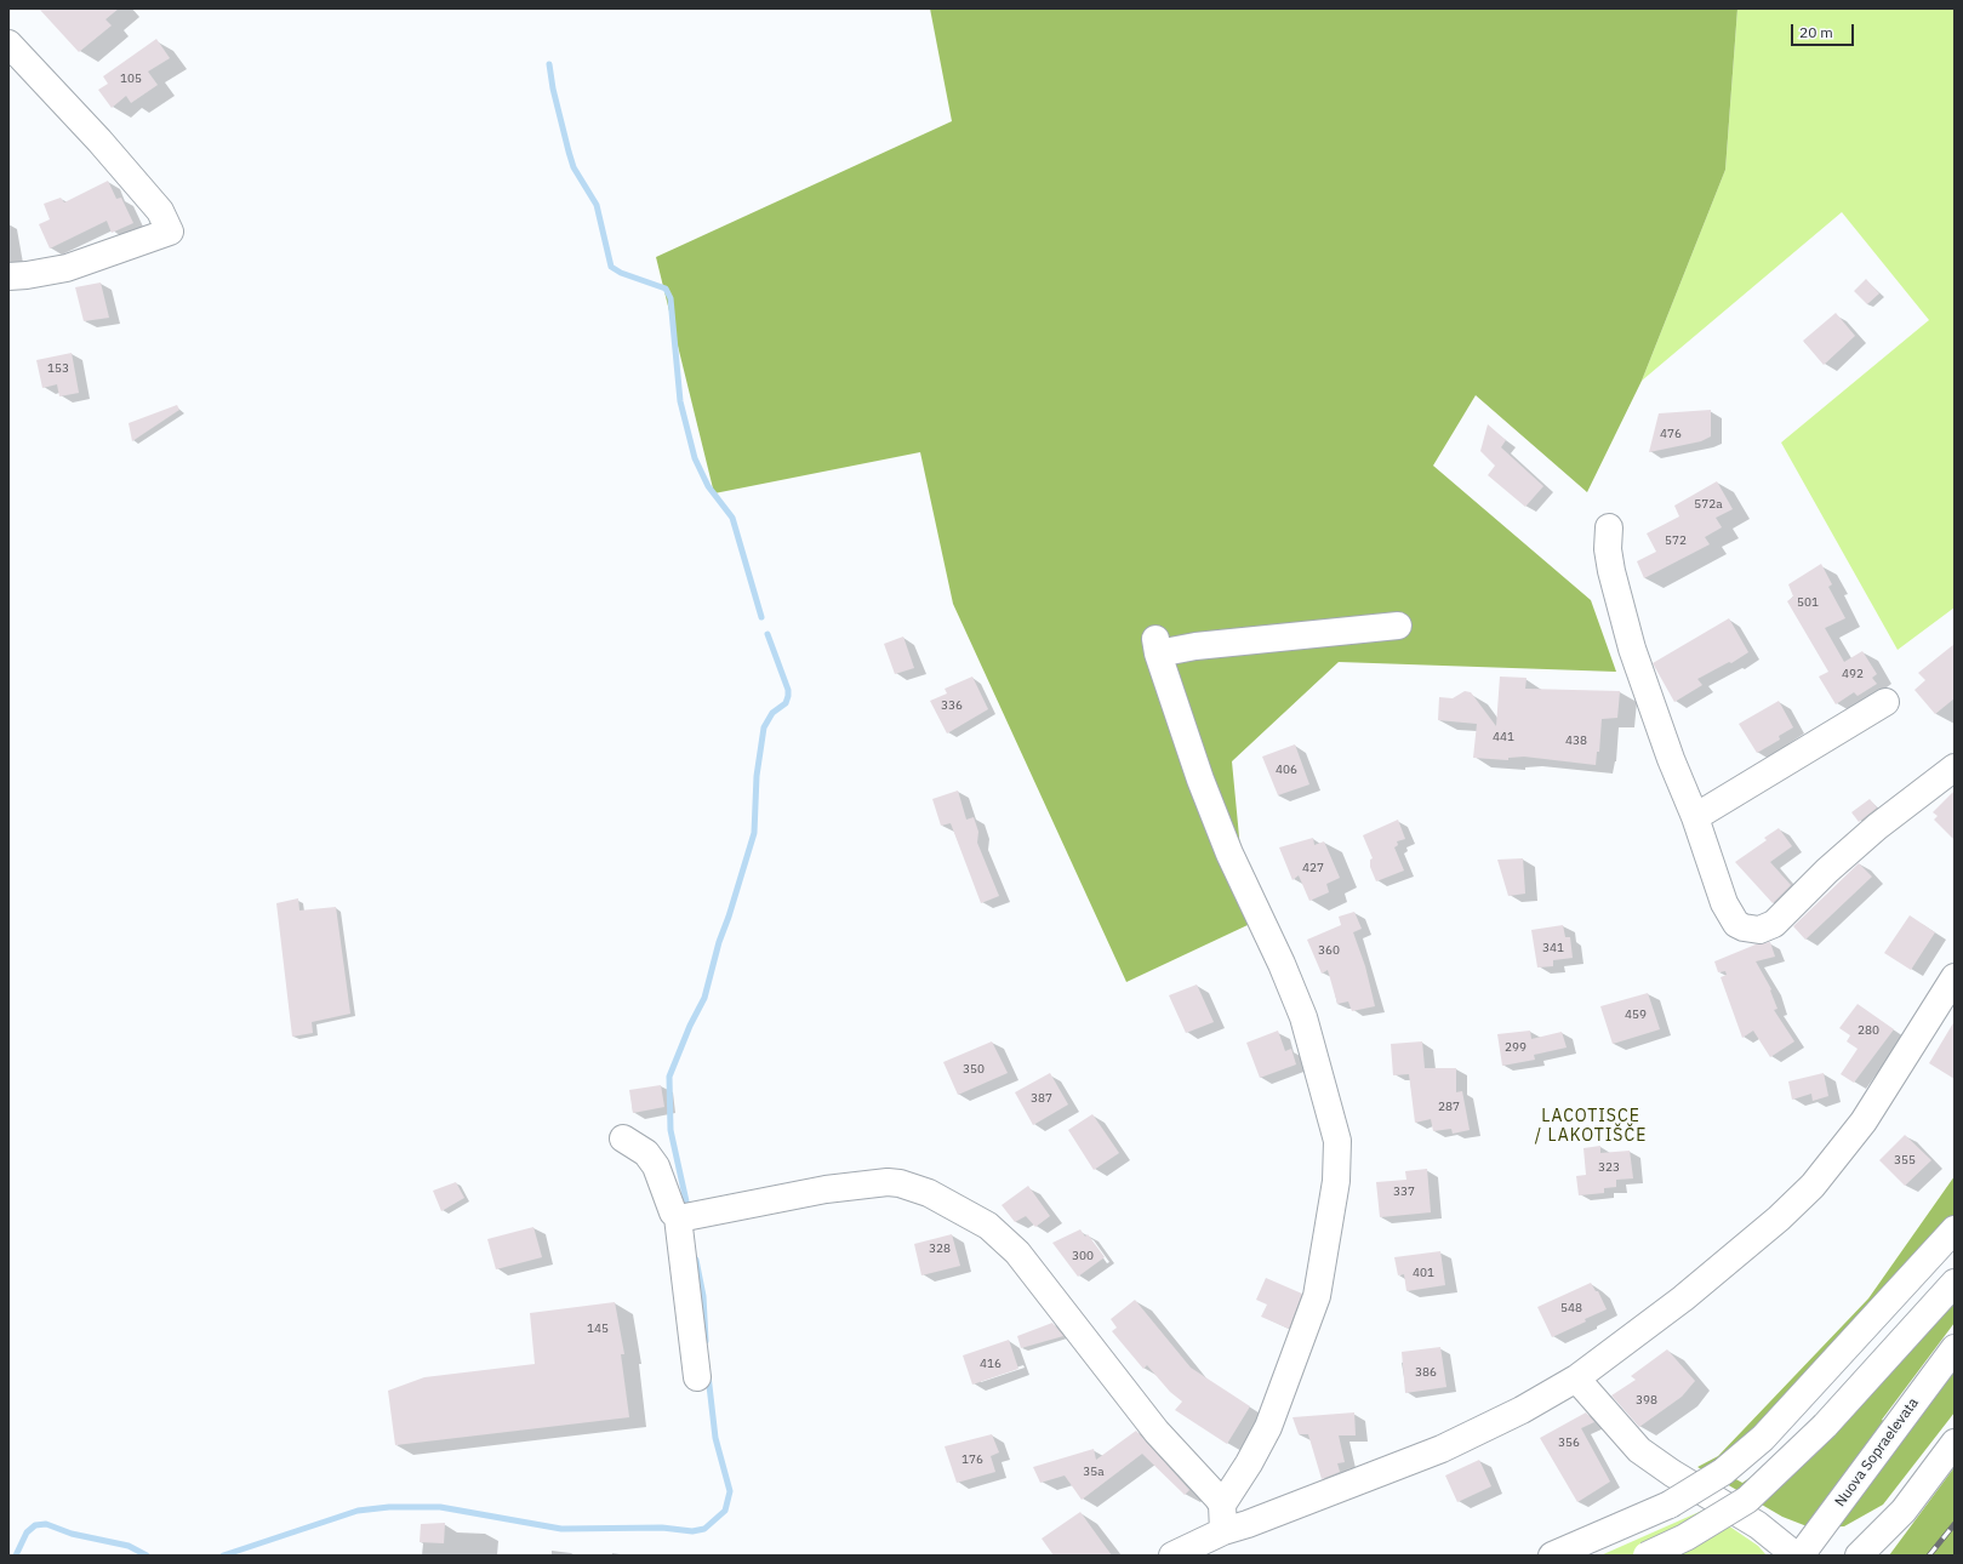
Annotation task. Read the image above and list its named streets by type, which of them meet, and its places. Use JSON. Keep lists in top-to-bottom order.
{
  "streets": {
    "main road": ["Nuova Sopraelevata"]
  },
  "districts": ["LACOTISCE / LAKOTIŠČE"],
  "house_numbers": [
    "105",
    "153",
    "476",
    "572a",
    "572",
    "501",
    "492",
    "336",
    "441",
    "438",
    "406",
    "427",
    "341",
    "360",
    "459",
    "280",
    "299",
    "350",
    "387",
    "287",
    "355",
    "323",
    "337",
    "328",
    "300",
    "401",
    "548",
    "145",
    "416",
    "386",
    "398",
    "356",
    "176",
    "35a"
  ],
  "scale_bar": "20 m"
}
